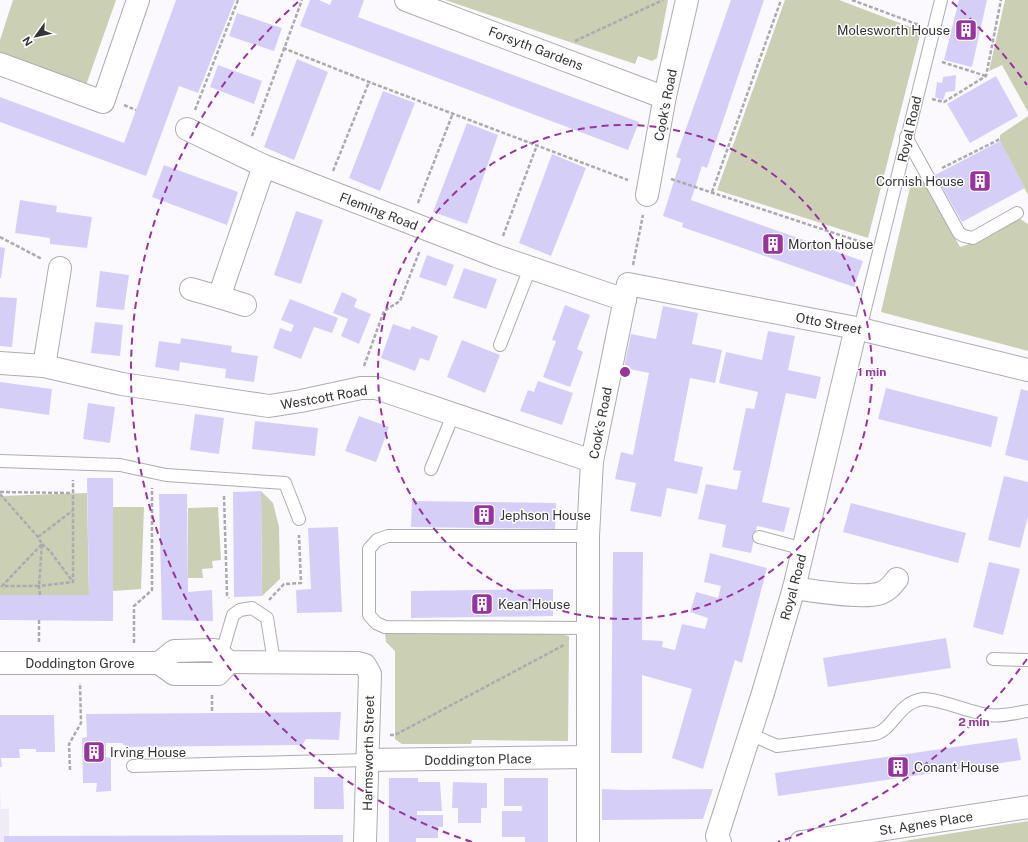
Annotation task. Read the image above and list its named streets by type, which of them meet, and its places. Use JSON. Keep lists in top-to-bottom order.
{
  "streets": {
    "street": [
      "Forsyth Gardens",
      "Cook's Road",
      "Royal Road",
      "Fleming Road",
      "Otto Street",
      "Westcott Road",
      "Doddington Grove",
      "Harmsworth Street",
      "Doddington Place",
      "St. Agnes Place"
    ]
  },
  "crossings": [
    ["Forsyth Gardens", "Cook's Road"],
    ["Cook's Road", "Fleming Road"],
    ["Cook's Road", "Otto Street"],
    ["Cook's Road", "Westcott Road"],
    ["Cook's Road", "Doddington Place"],
    ["Royal Road", "Otto Street"],
    ["Fleming Road", "Otto Street"],
    ["Harmsworth Street", "Doddington Place"]
  ],
  "places": {
    "building": [
      "Molesworth House",
      "Cornish House",
      "Morton House",
      "Jephson House",
      "Kean House",
      "Irving House",
      "Conant House"
    ]
  },
  "north": "bottom left",
  "rings": ["1 min", "2 min"]
}
